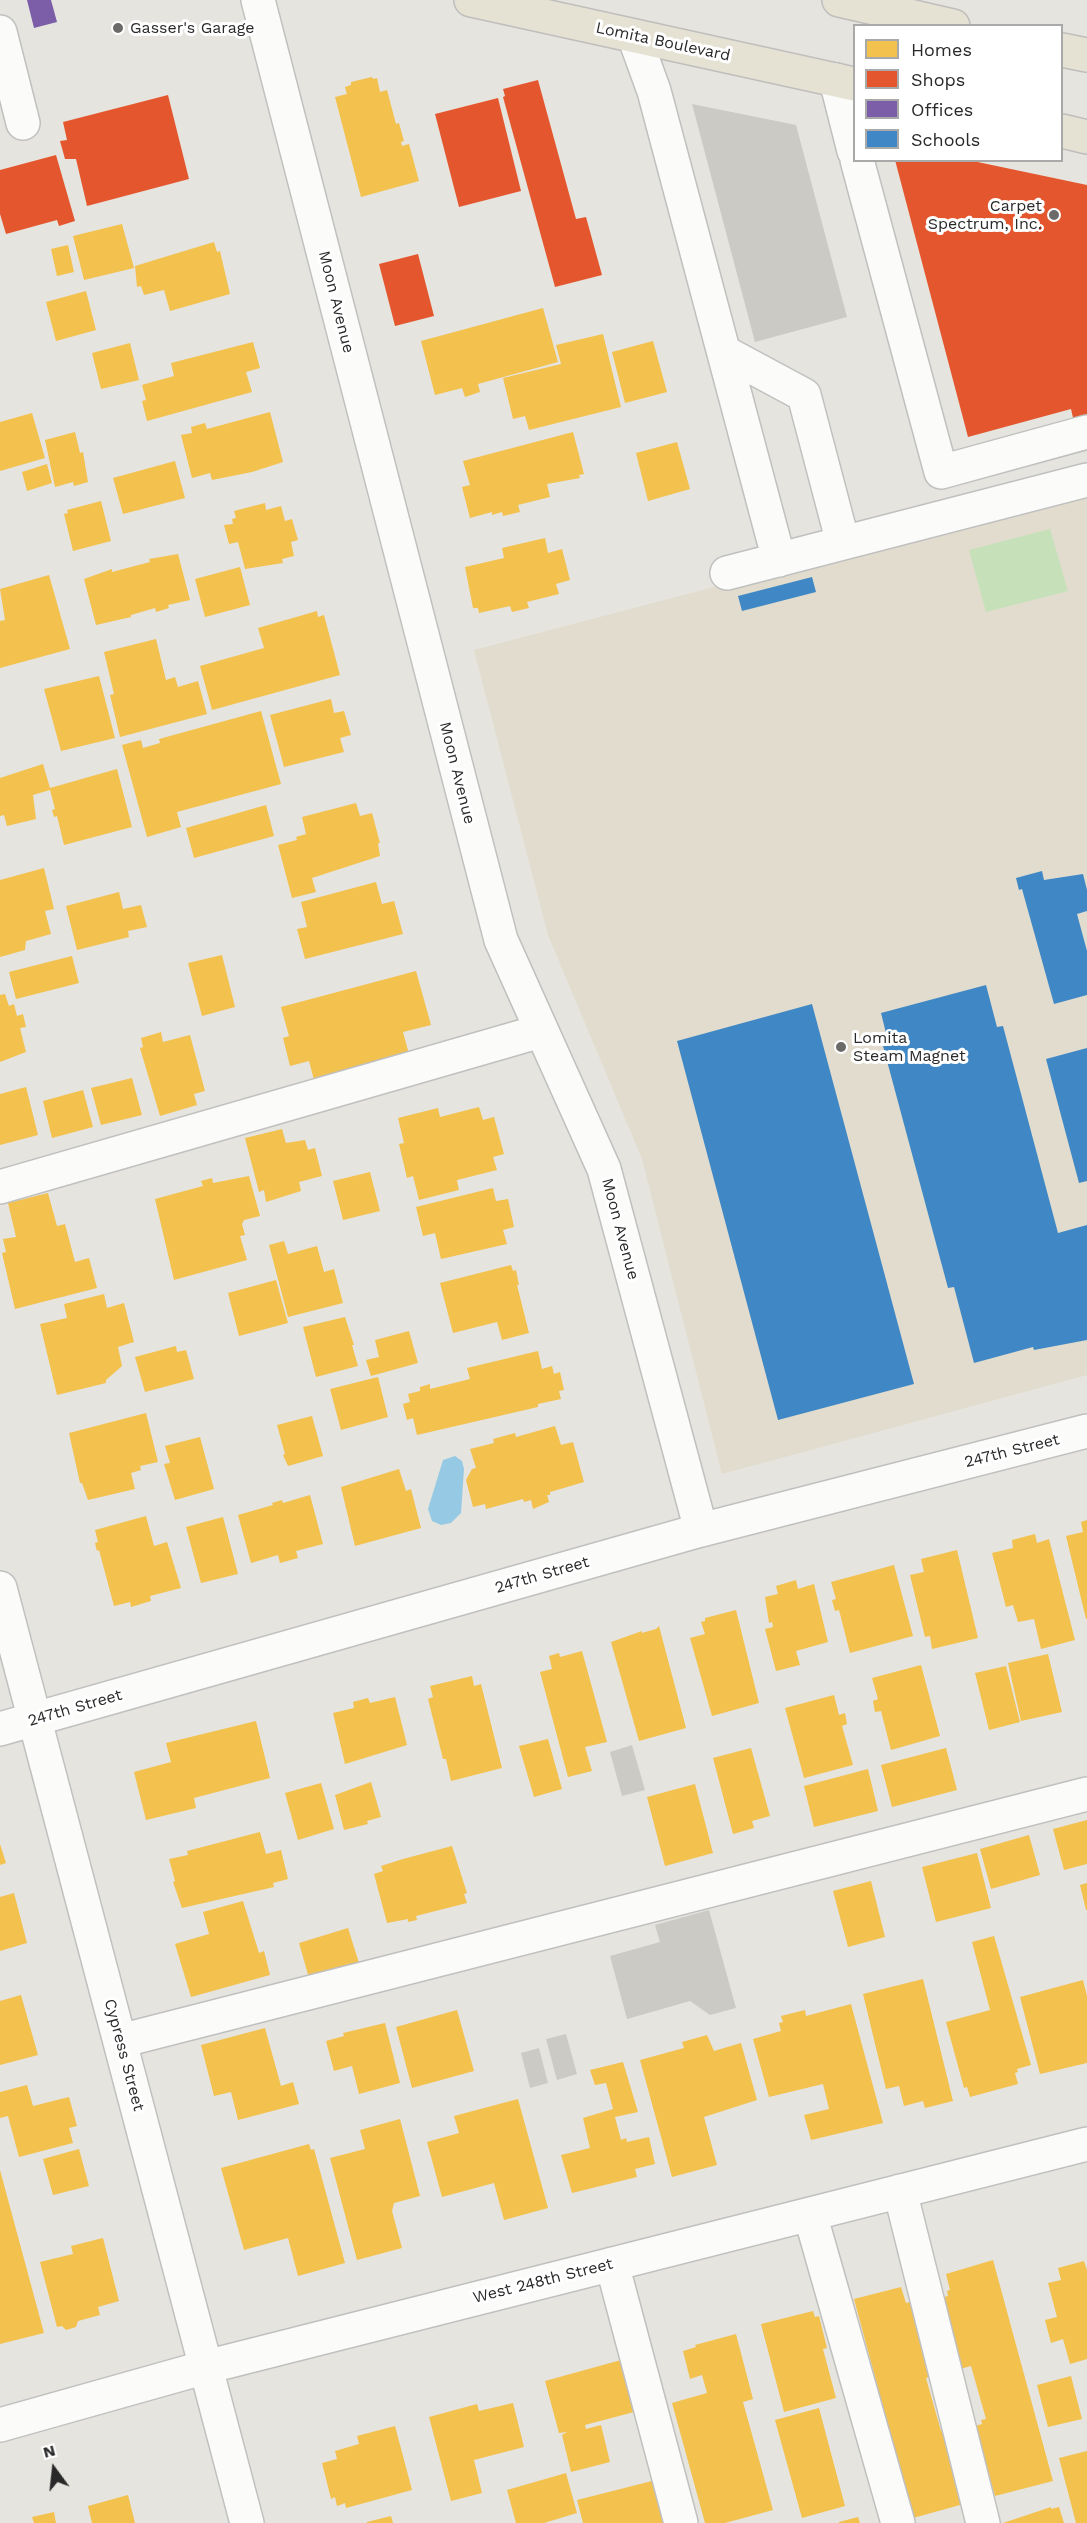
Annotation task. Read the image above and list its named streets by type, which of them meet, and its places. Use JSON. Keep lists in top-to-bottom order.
{
  "streets": {
    "main road": ["Lomita Boulevard"],
    "street": [
      "Moon Avenue",
      "247th Street",
      "Cypress Street",
      "West 248th Street"
    ]
  },
  "crossings": [
    ["Moon Avenue", "247th Street"],
    ["247th Street", "Cypress Street"],
    ["Cypress Street", "West 248th Street"]
  ],
  "places": ["Gasser's Garage", "Carpet Spectrum, Inc.", "Lomita Steam Magnet"],
  "legend": [
    "Homes",
    "Shops",
    "Offices",
    "Schools"
  ],
  "north": "top"
}
